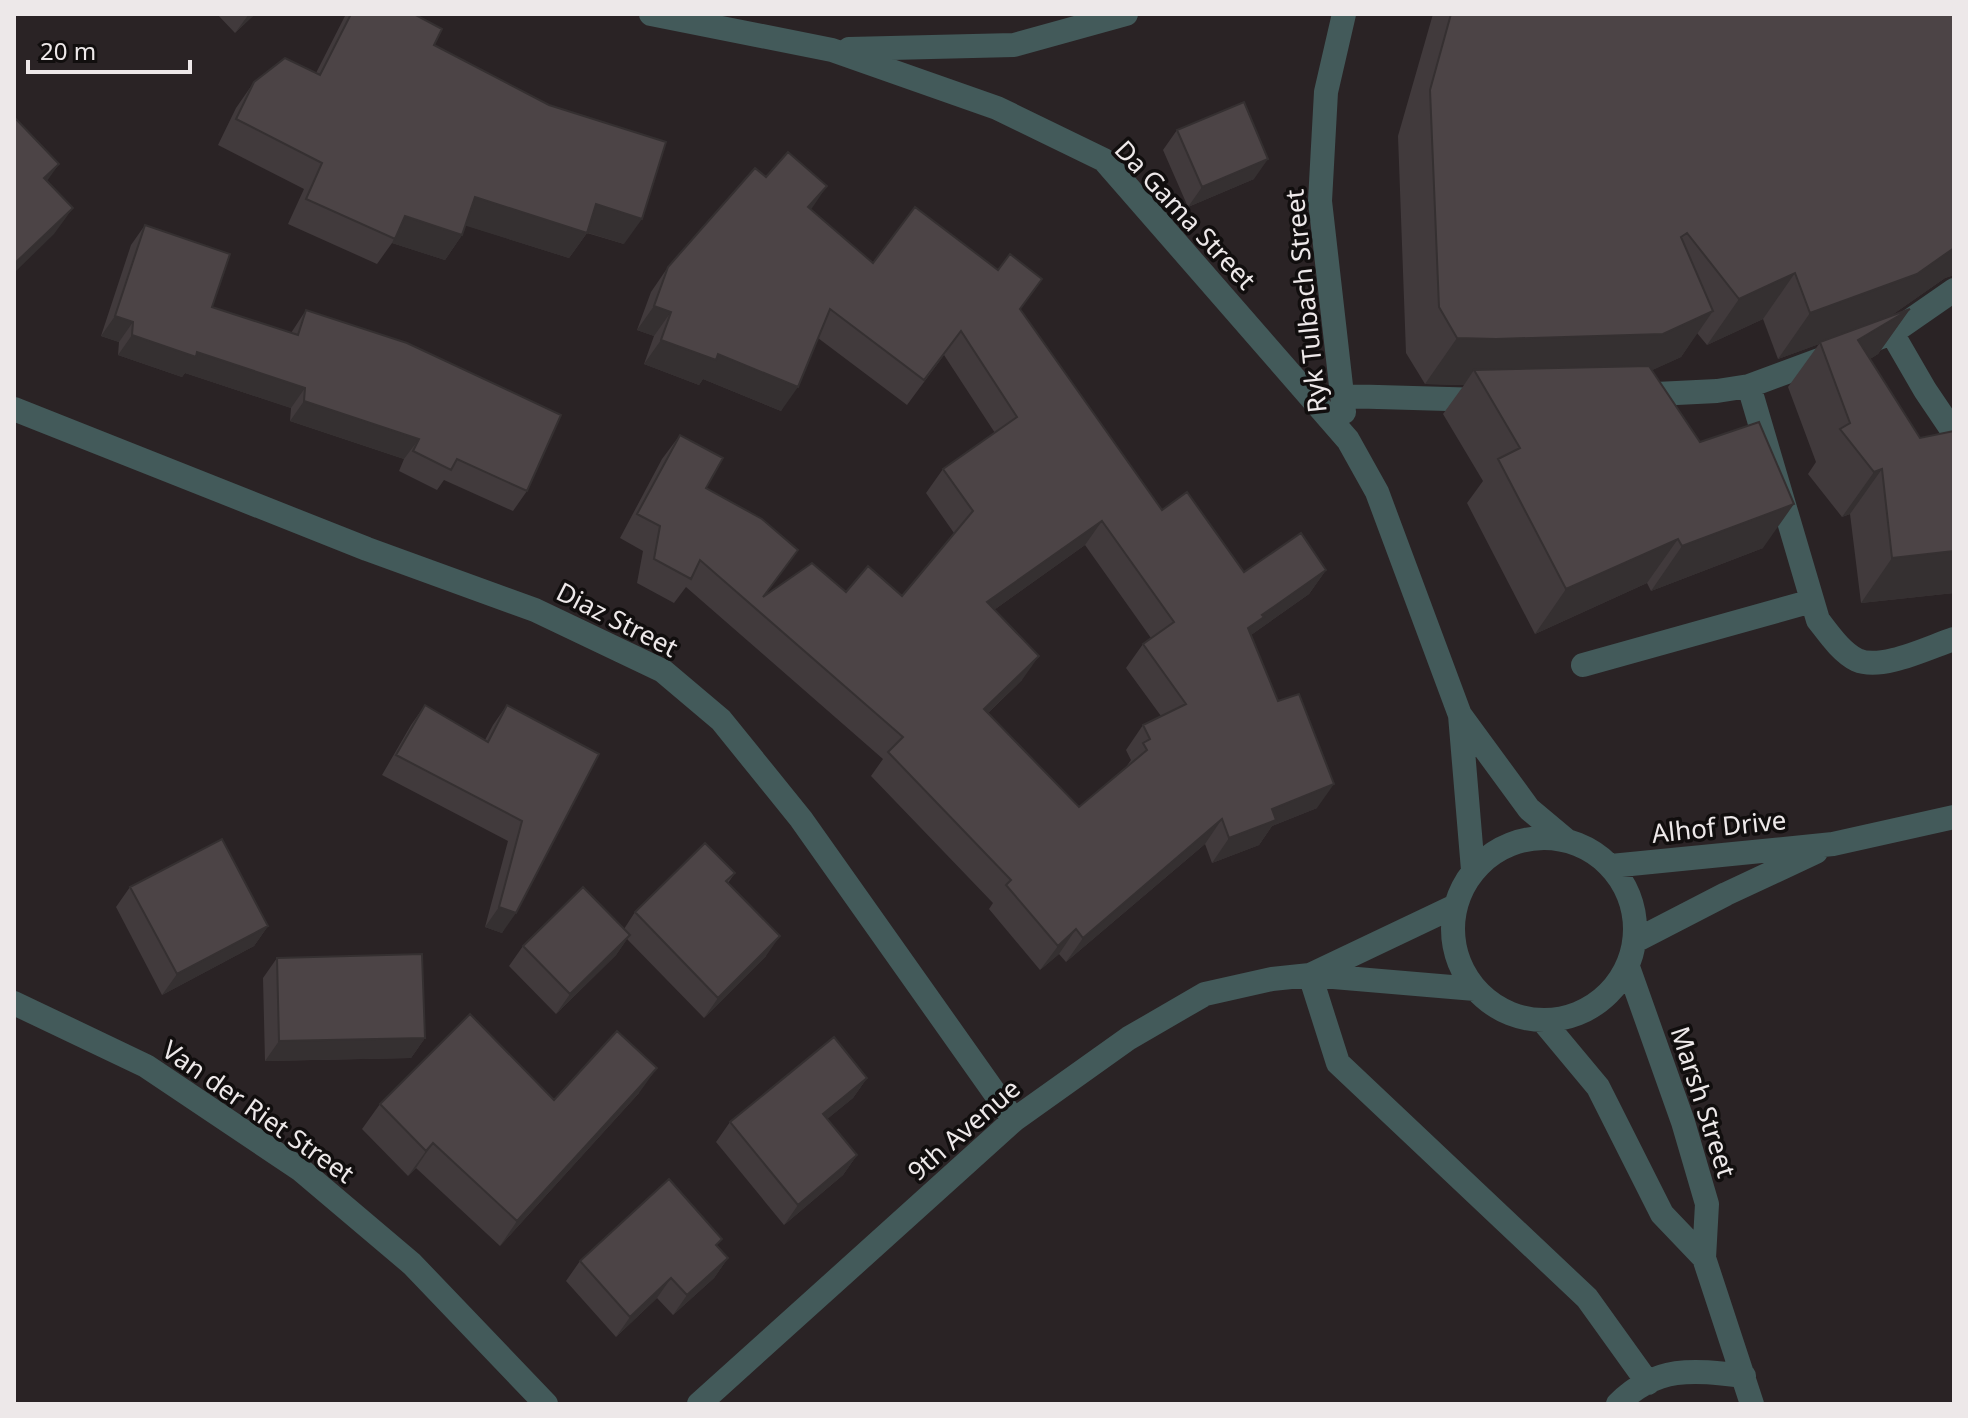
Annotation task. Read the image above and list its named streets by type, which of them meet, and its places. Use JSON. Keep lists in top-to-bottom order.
{
  "streets": {
    "street": [
      "Da Gama Street",
      "Ryk Tulbach Street",
      "Diaz Street",
      "Alhof Drive",
      "Marsh Street",
      "Van der Riet Street",
      "9th Avenue"
    ]
  },
  "crossings": [
    ["Da Gama Street", "Ryk Tulbach Street"],
    ["Da Gama Street", "Alhof Drive"],
    ["Da Gama Street", "Marsh Street"],
    ["Da Gama Street", "9th Avenue"],
    ["Diaz Street", "9th Avenue"],
    ["Alhof Drive", "Marsh Street"],
    ["Alhof Drive", "9th Avenue"],
    ["Marsh Street", "9th Avenue"]
  ],
  "scale_bar": "20 m"
}
